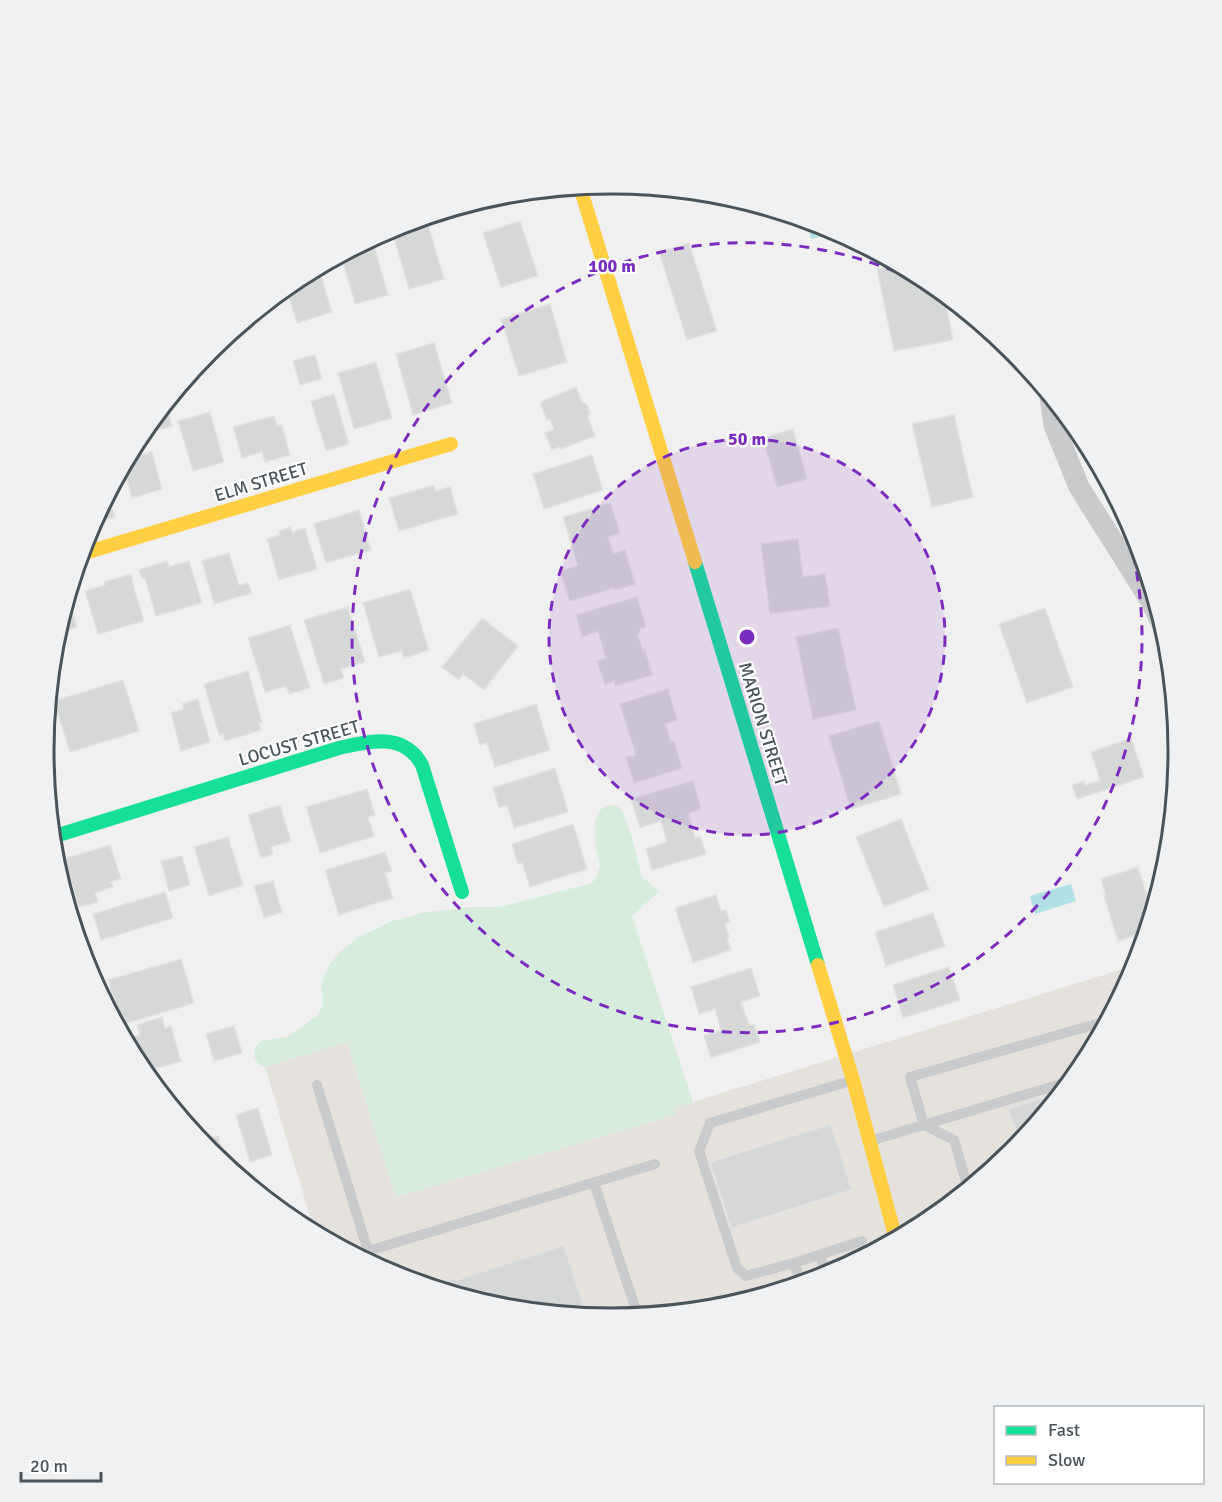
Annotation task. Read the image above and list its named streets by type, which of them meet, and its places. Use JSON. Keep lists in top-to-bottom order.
{
  "streets": {
    "street": ["ELM STREET", "MARION STREET", "LOCUST STREET"]
  },
  "legend": ["Fast", "Slow"],
  "scale_bar": "20 m",
  "rings": ["100 m", "50 m"]
}
